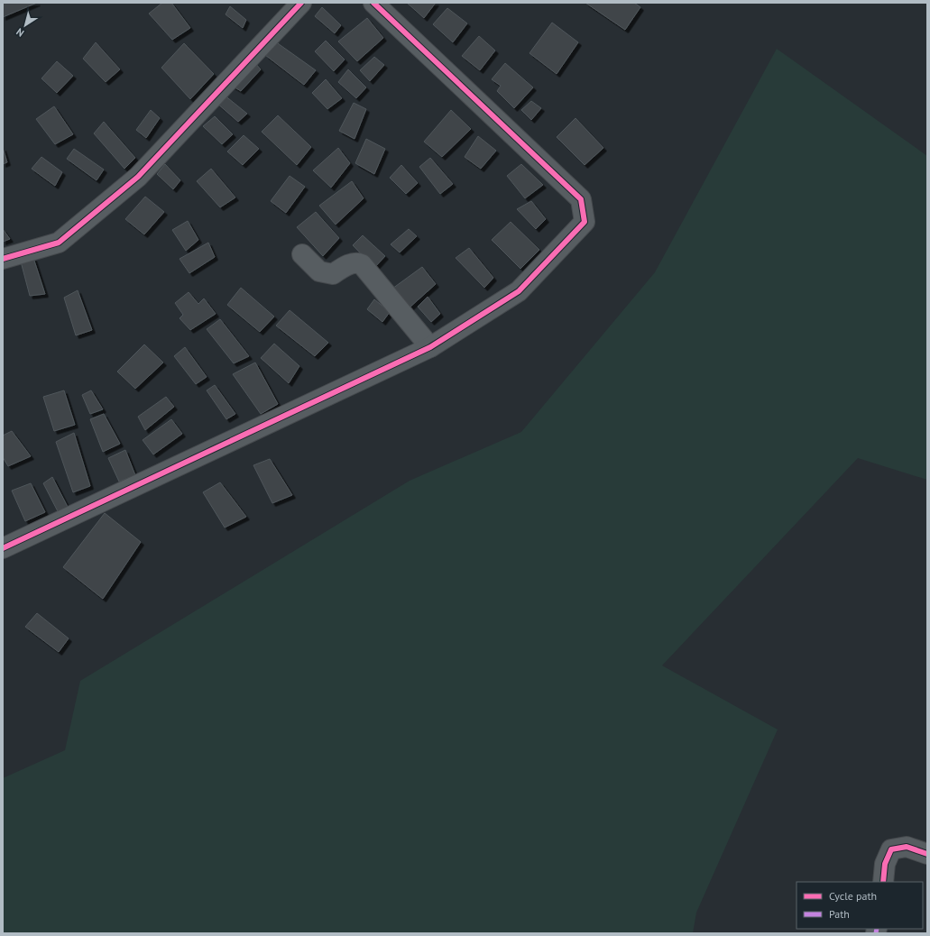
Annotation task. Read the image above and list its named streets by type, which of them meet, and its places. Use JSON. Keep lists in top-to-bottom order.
{
  "legend": ["Cycle path", "Path"],
  "north": "bottom left"
}
